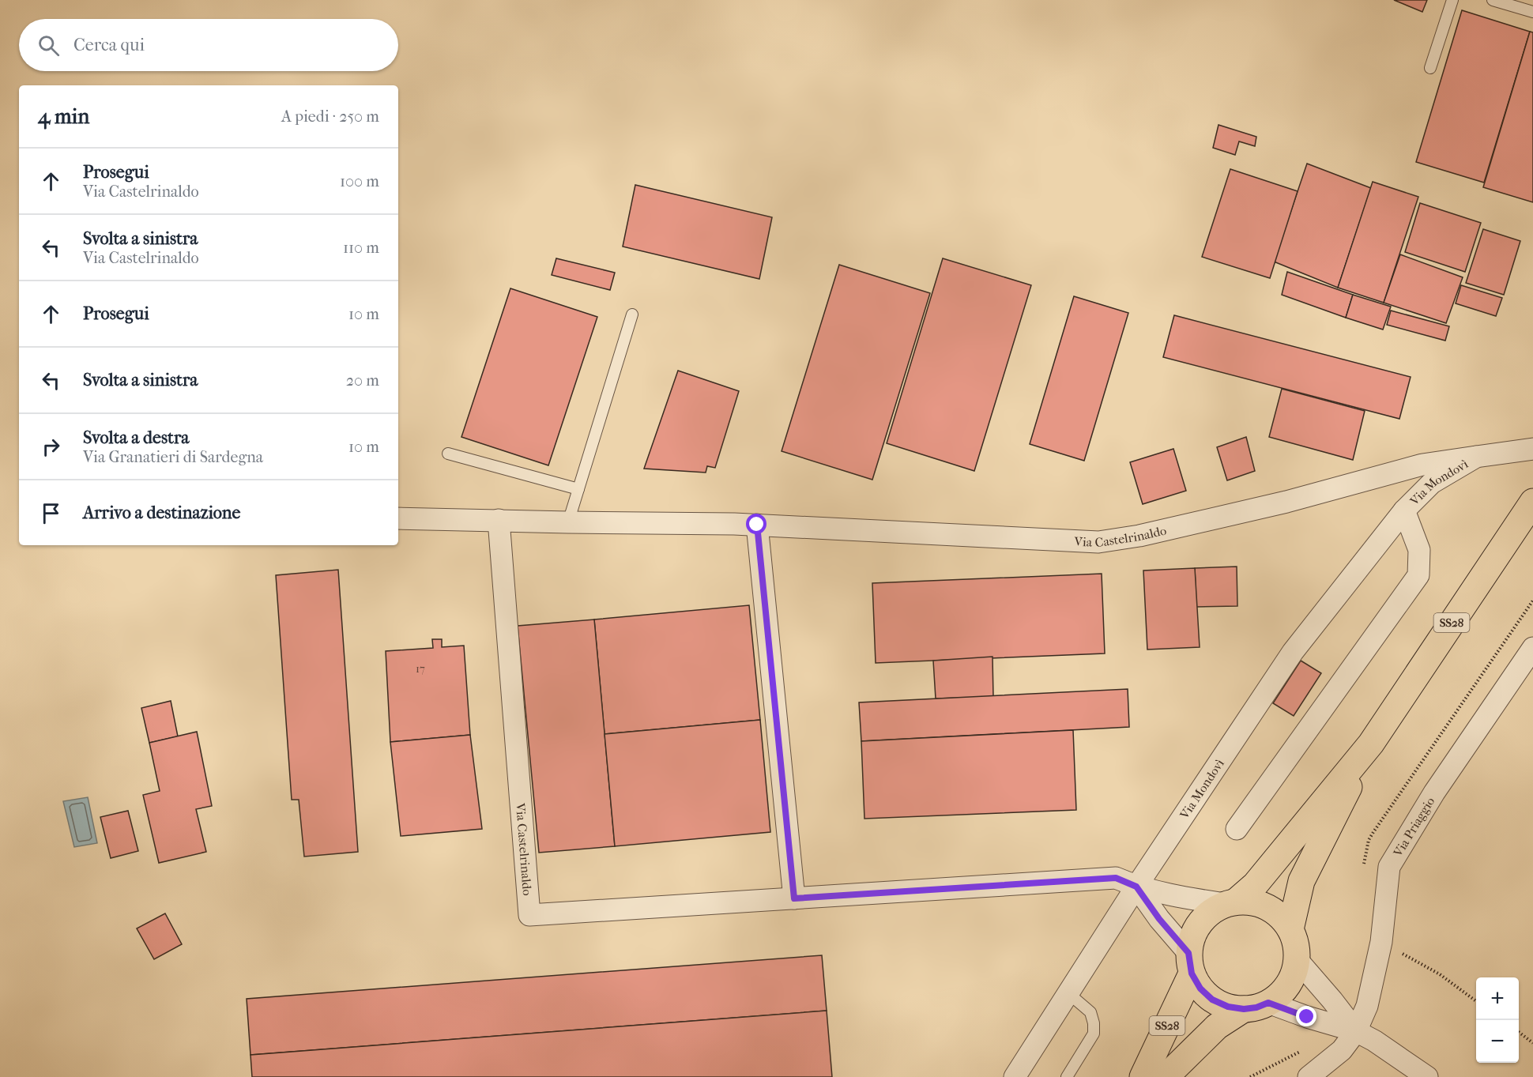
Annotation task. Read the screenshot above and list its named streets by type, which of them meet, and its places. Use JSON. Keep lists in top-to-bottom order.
{
  "streets": {
    "main road": ["SS28"],
    "street": ["Via Mondovì", "Via Castelrinaldo", "Via Priaggio"]
  },
  "crossings": [
    ["Via Mondovì", "Via Castelrinaldo"],
    ["Via Castelrinaldo", "SS28"]
  ],
  "house_numbers": ["17"],
  "page": {
    "search": "Cerca qui",
    "heading": ["4 min", "A piedi · 250 m"],
    "list": [
      ["Prosegui", "Via Castelrinaldo", "100 m"],
      ["Svolta a sinistra", "Via Castelrinaldo", "110 m"],
      ["Prosegui", "10 m"],
      ["Svolta a sinistra", "20 m"],
      ["Svolta a destra", "Via Granatieri di Sardegna", "10 m"],
      "Arrivo a destinazione"
    ],
    "map_buttons": ["+", "−"]
  }
}
